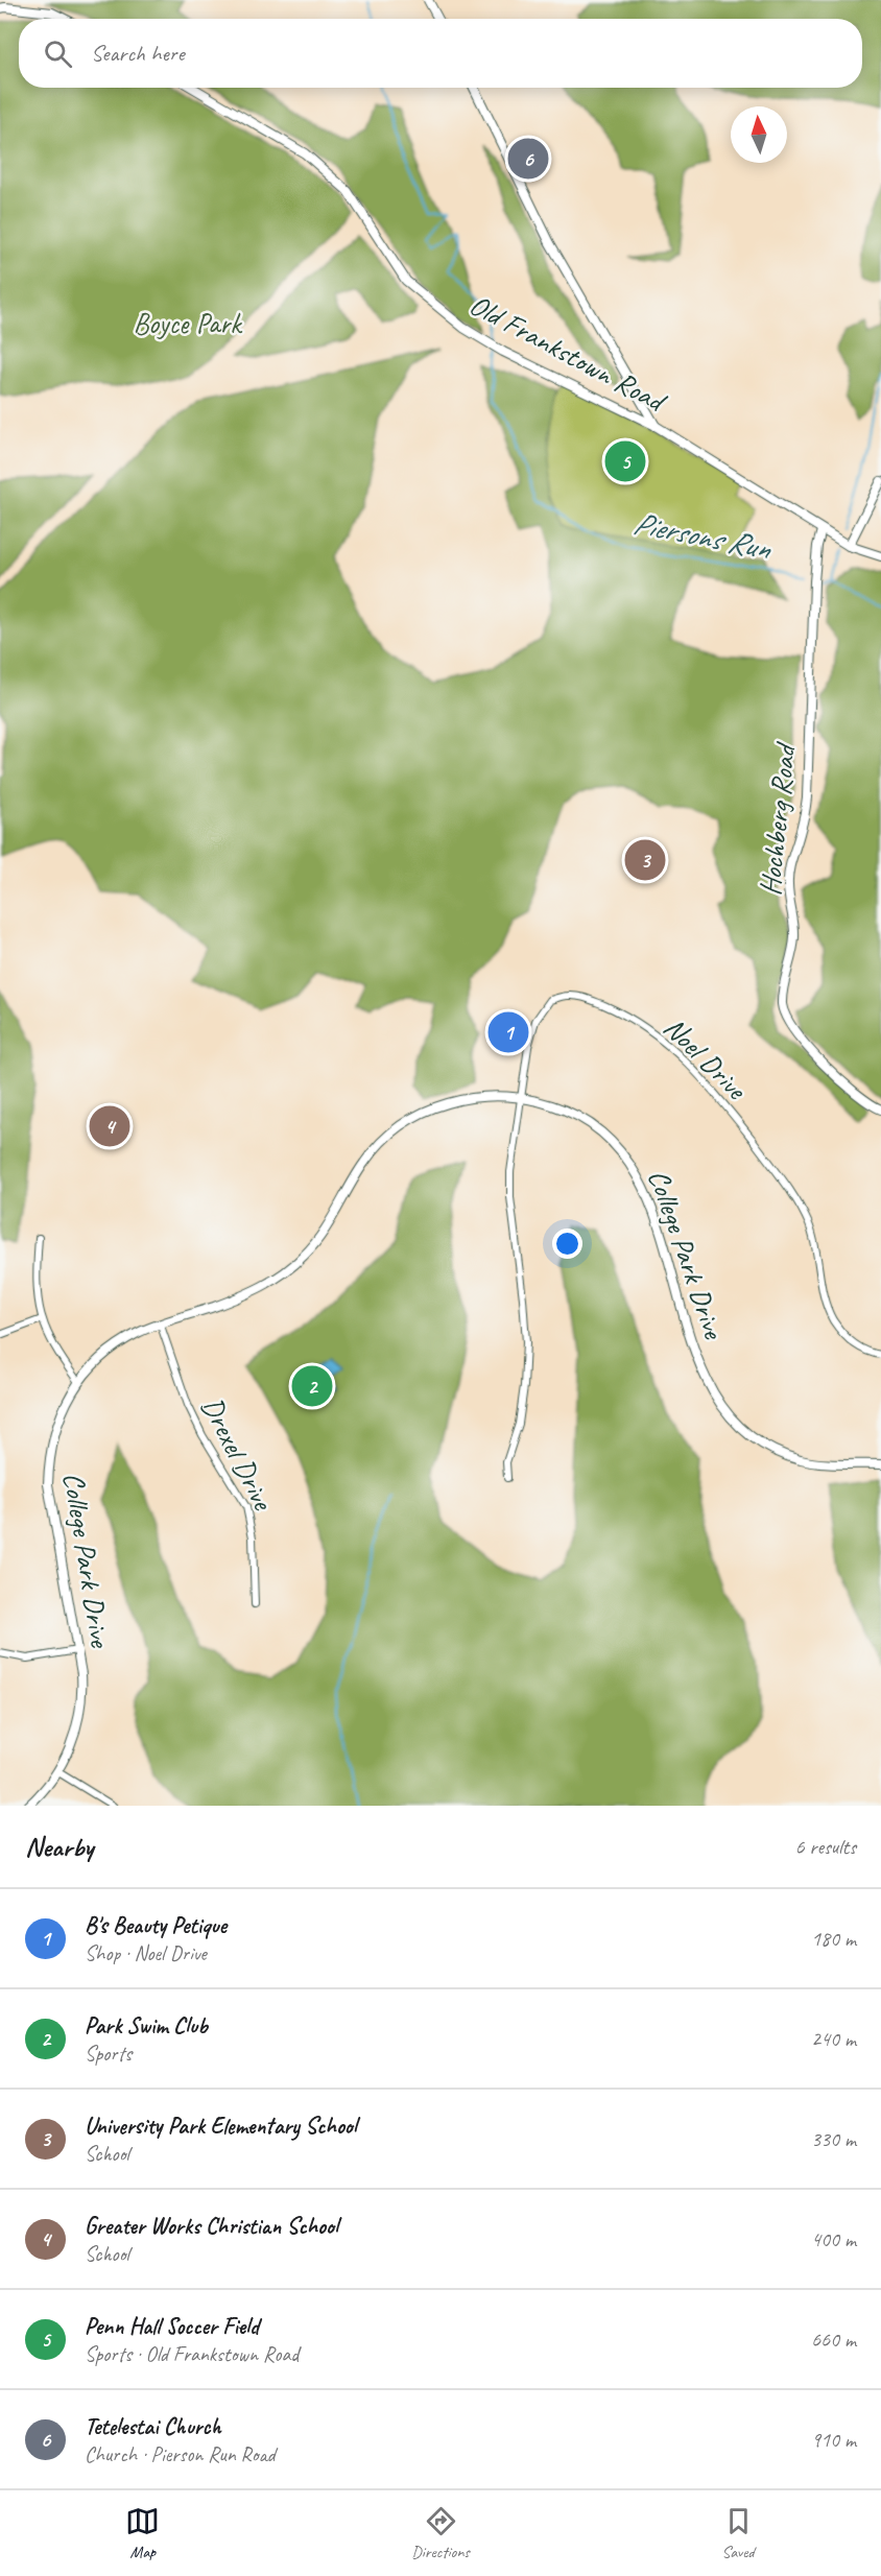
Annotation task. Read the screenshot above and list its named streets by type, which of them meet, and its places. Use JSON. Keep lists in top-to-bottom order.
{
  "streets": {
    "street": [
      "Old Frankstown Road",
      "Hochberg Road",
      "Noel Drive",
      "College Park Drive",
      "Drexel Drive"
    ]
  },
  "crossings": [
    ["Old Frankstown Road", "Hochberg Road"],
    ["Noel Drive", "College Park Drive"],
    ["College Park Drive", "Drexel Drive"]
  ],
  "water": ["Piersons Run"],
  "parks": ["Boyce Park"],
  "north": "top",
  "page": {
    "search": "Search here",
    "pins": [
      "6",
      "5",
      "3",
      "1",
      "4",
      "2"
    ],
    "heading": ["Nearby", "6 results"],
    "list": [
      {
        "mark": "1",
        "name": "B's Beauty Petique",
        "note": "Shop · Noel Drive",
        "value": "180 m"
      },
      {
        "mark": "2",
        "name": "Park Swim Club",
        "note": "Sports",
        "value": "240 m"
      },
      {
        "mark": "3",
        "name": "University Park Elementary School",
        "note": "School",
        "value": "330 m"
      },
      {
        "mark": "4",
        "name": "Greater Works Christian School",
        "note": "School",
        "value": "400 m"
      },
      {
        "mark": "5",
        "name": "Penn Hall Soccer Field",
        "note": "Sports · Old Frankstown Road",
        "value": "660 m"
      },
      {
        "mark": "6",
        "name": "Tetelestai Church",
        "note": "Church · Pierson Run Road",
        "value": "910 m"
      }
    ],
    "nav": ["Map", "Directions", "Saved"]
  }
}
